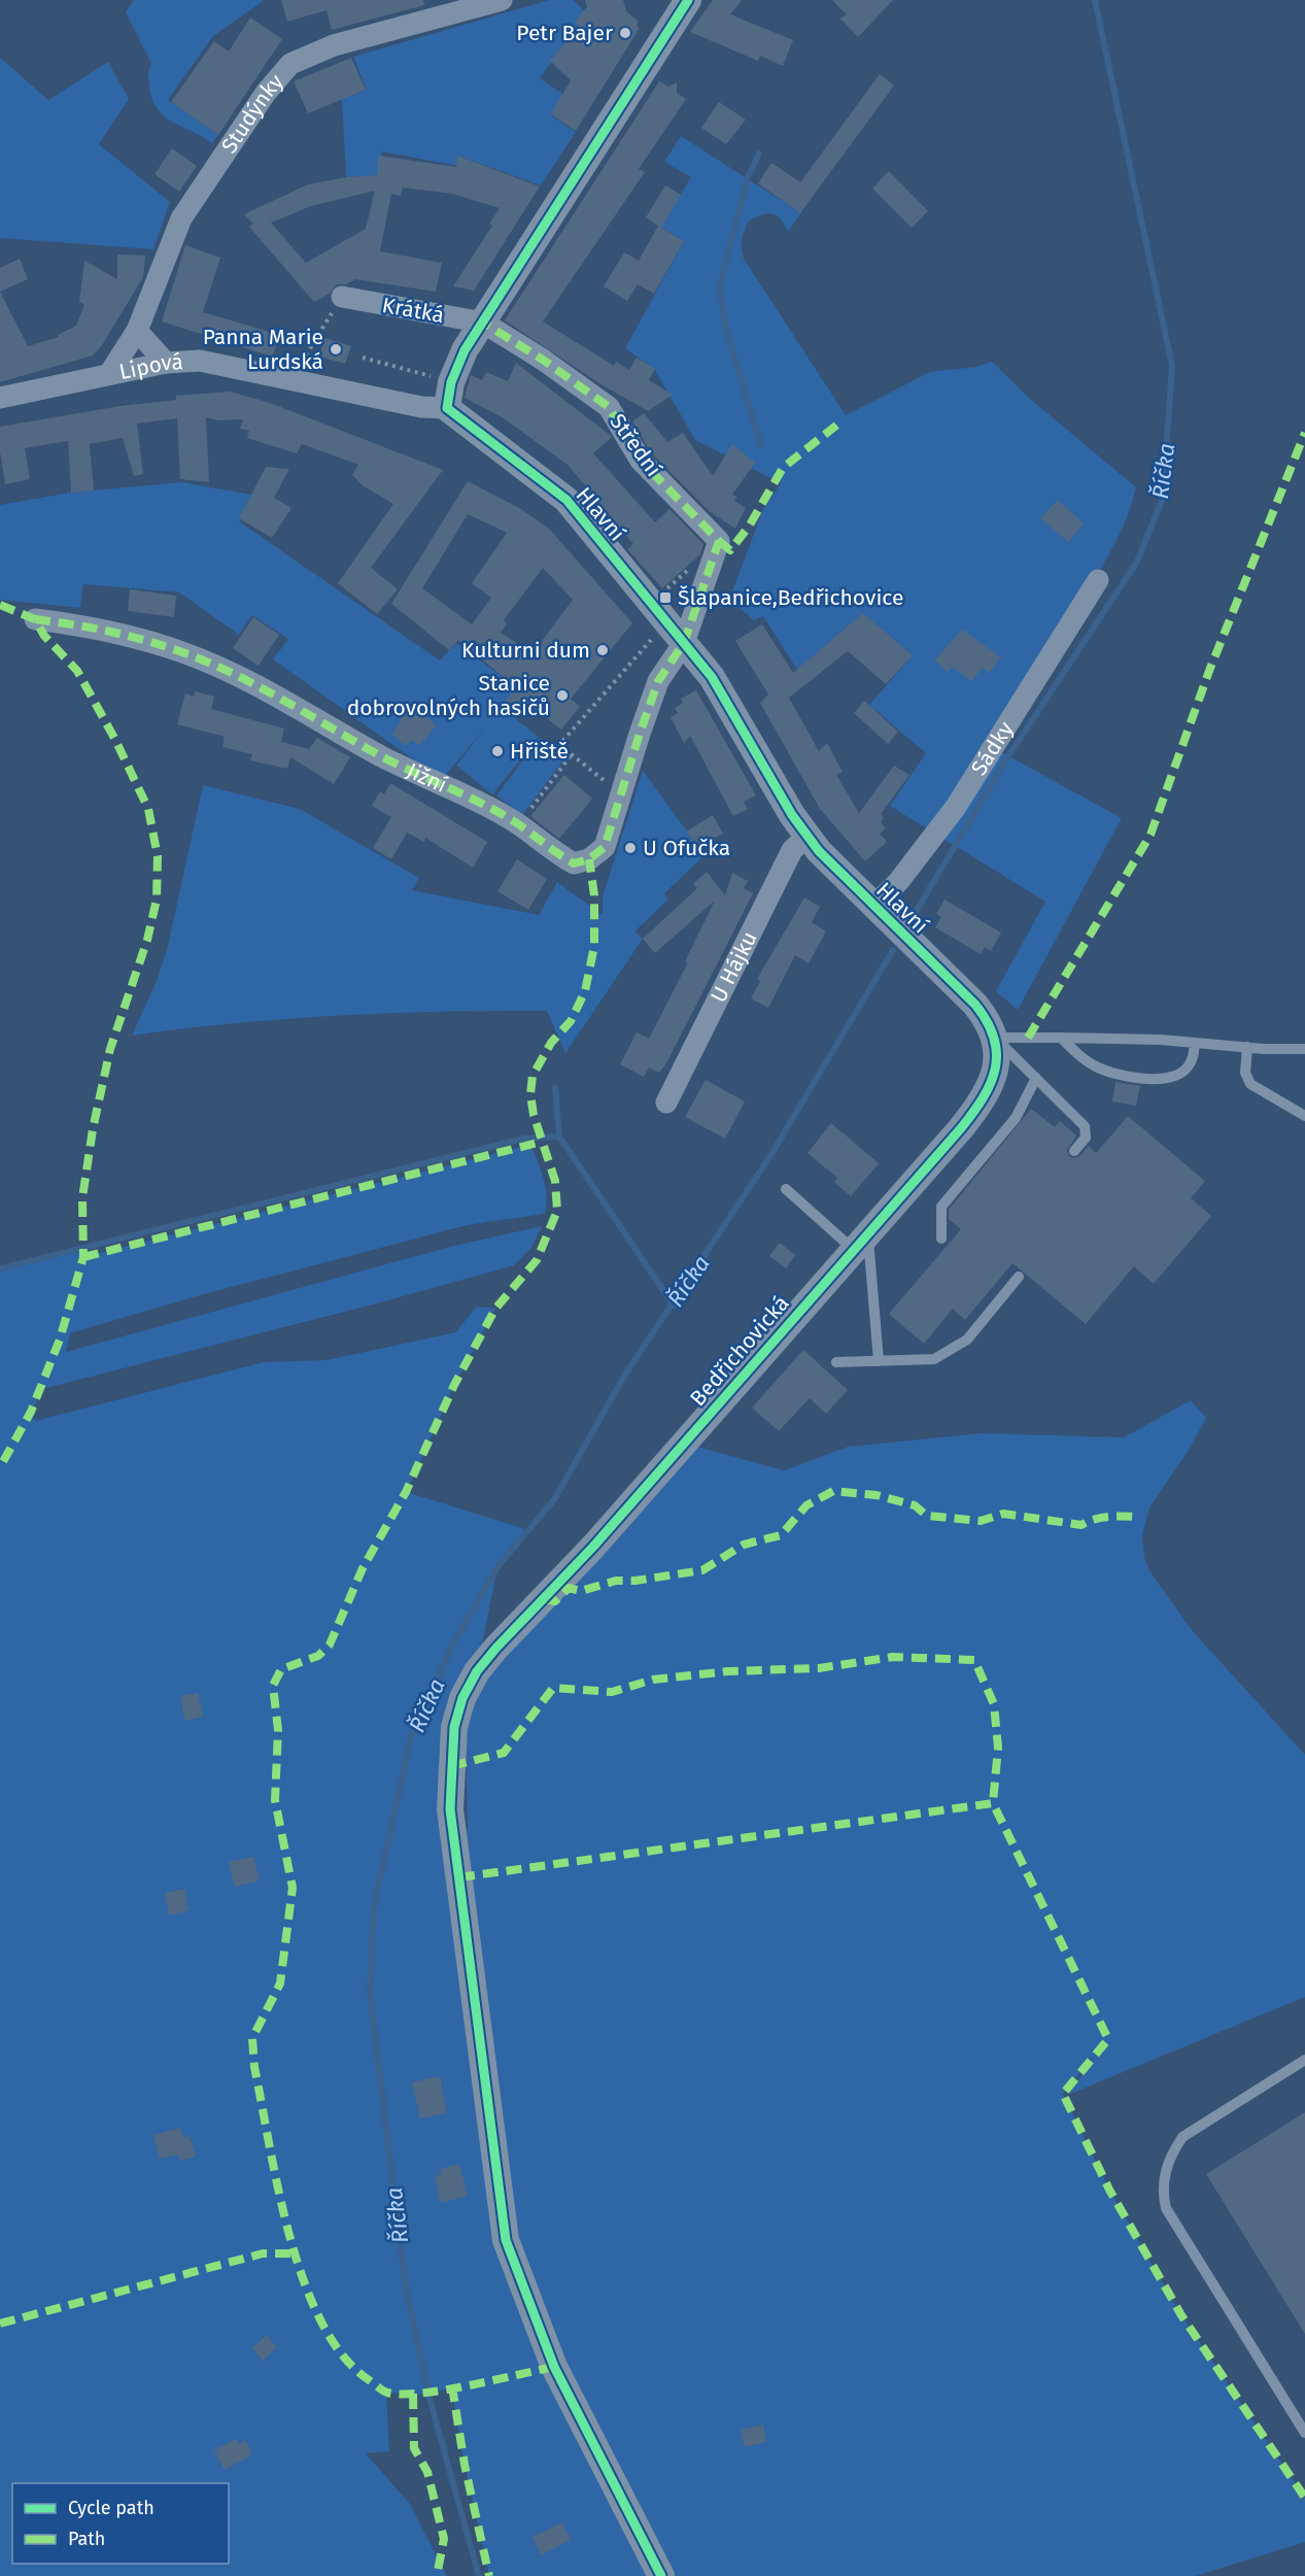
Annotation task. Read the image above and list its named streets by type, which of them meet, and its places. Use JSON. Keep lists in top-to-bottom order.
{
  "streets": {
    "street": [
      "Studýnky",
      "Krátká",
      "Lipová",
      "Střední",
      "Hlavní",
      "Sádky",
      "Jižní",
      "U Hájku",
      "Bedřichovická"
    ]
  },
  "crossings": [
    ["Studýnky", "Lipová"],
    ["Krátká", "Střední"],
    ["Lipová", "Hlavní"],
    ["Střední", "Hlavní"],
    ["Střední", "Jižní"],
    ["Hlavní", "Sádky"],
    ["Hlavní", "Jižní"],
    ["Hlavní", "U Hájku"],
    ["Hlavní", "Bedřichovická"]
  ],
  "water": ["Říčka"],
  "places": {
    "other": [
      "Petr Bajer",
      "Panna Marie Lurdská",
      "Kulturni dum",
      "Stanice dobrovolných hasičů",
      "Hřiště",
      "U Ofučka"
    ],
    "transit": ["Šlapanice,Bedřichovice"]
  },
  "legend": ["Cycle path", "Path"]
}
